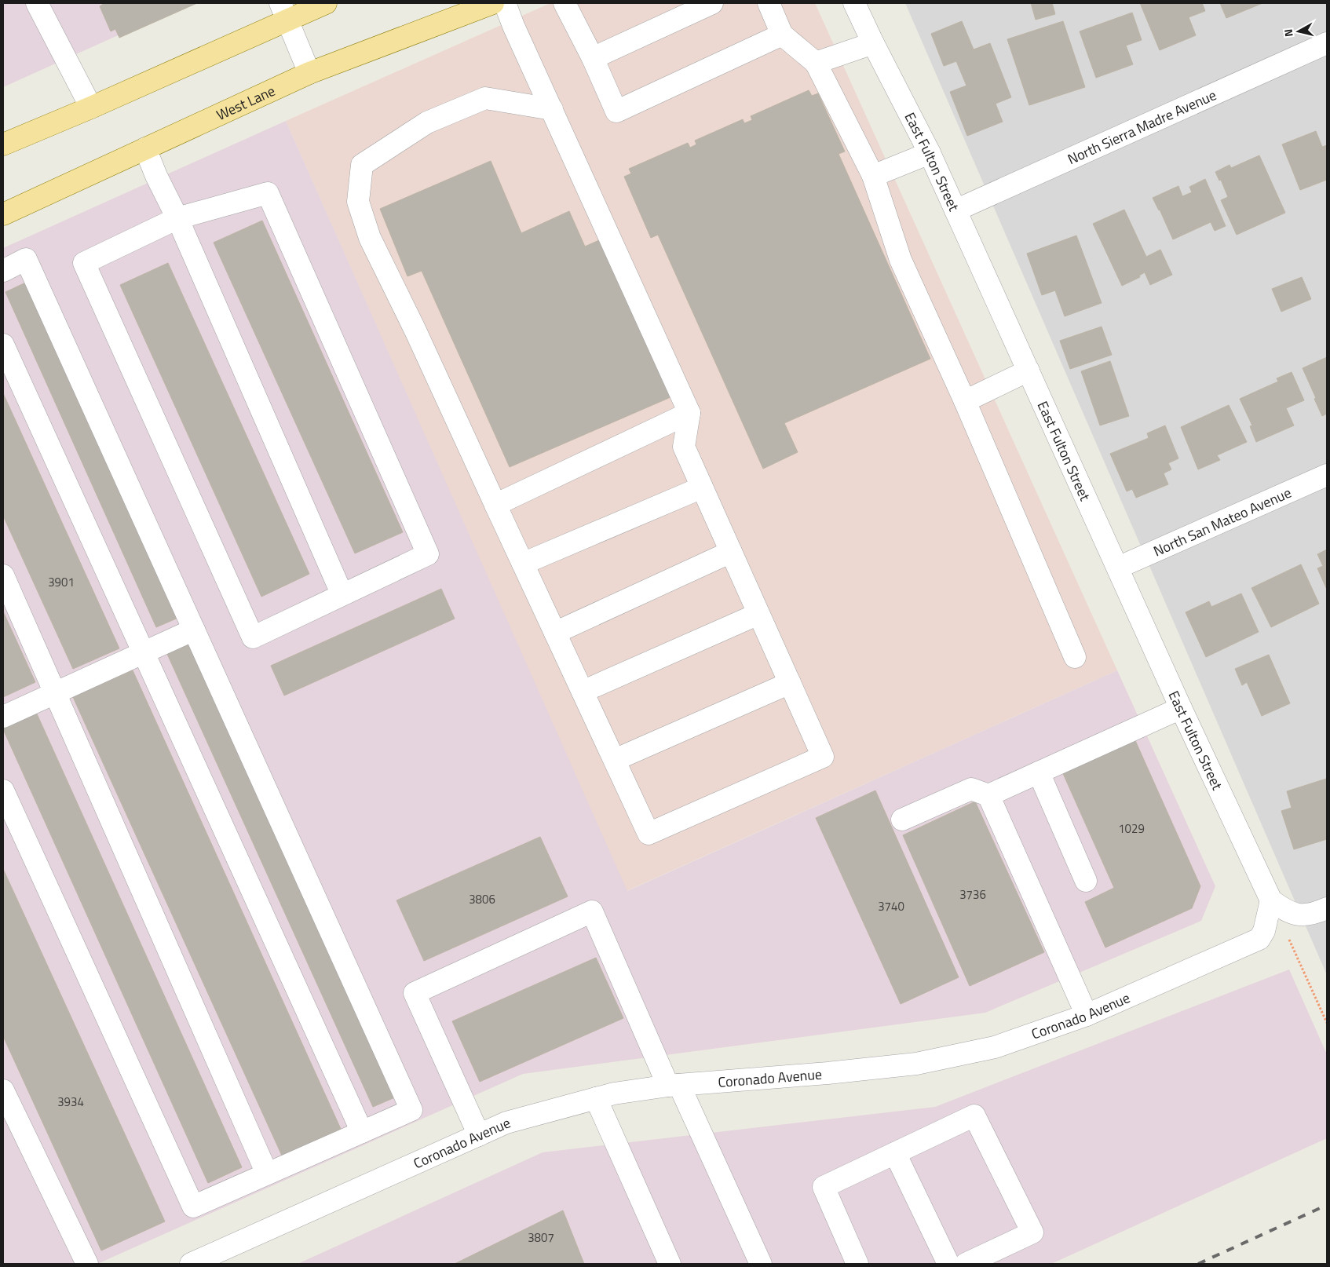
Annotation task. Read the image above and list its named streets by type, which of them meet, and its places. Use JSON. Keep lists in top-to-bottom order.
{
  "streets": {
    "main road": ["West Lane"],
    "street": [
      "North Sierra Madre Avenue",
      "East Fulton Street",
      "North San Mateo Avenue",
      "Coronado Avenue"
    ]
  },
  "crossings": [
    ["North Sierra Madre Avenue", "East Fulton Street"],
    ["East Fulton Street", "North San Mateo Avenue"],
    ["East Fulton Street", "Coronado Avenue"]
  ],
  "house_numbers": [
    "3901",
    "1029",
    "3736",
    "3806",
    "3740",
    "3934",
    "3807"
  ],
  "north": "left"
}
